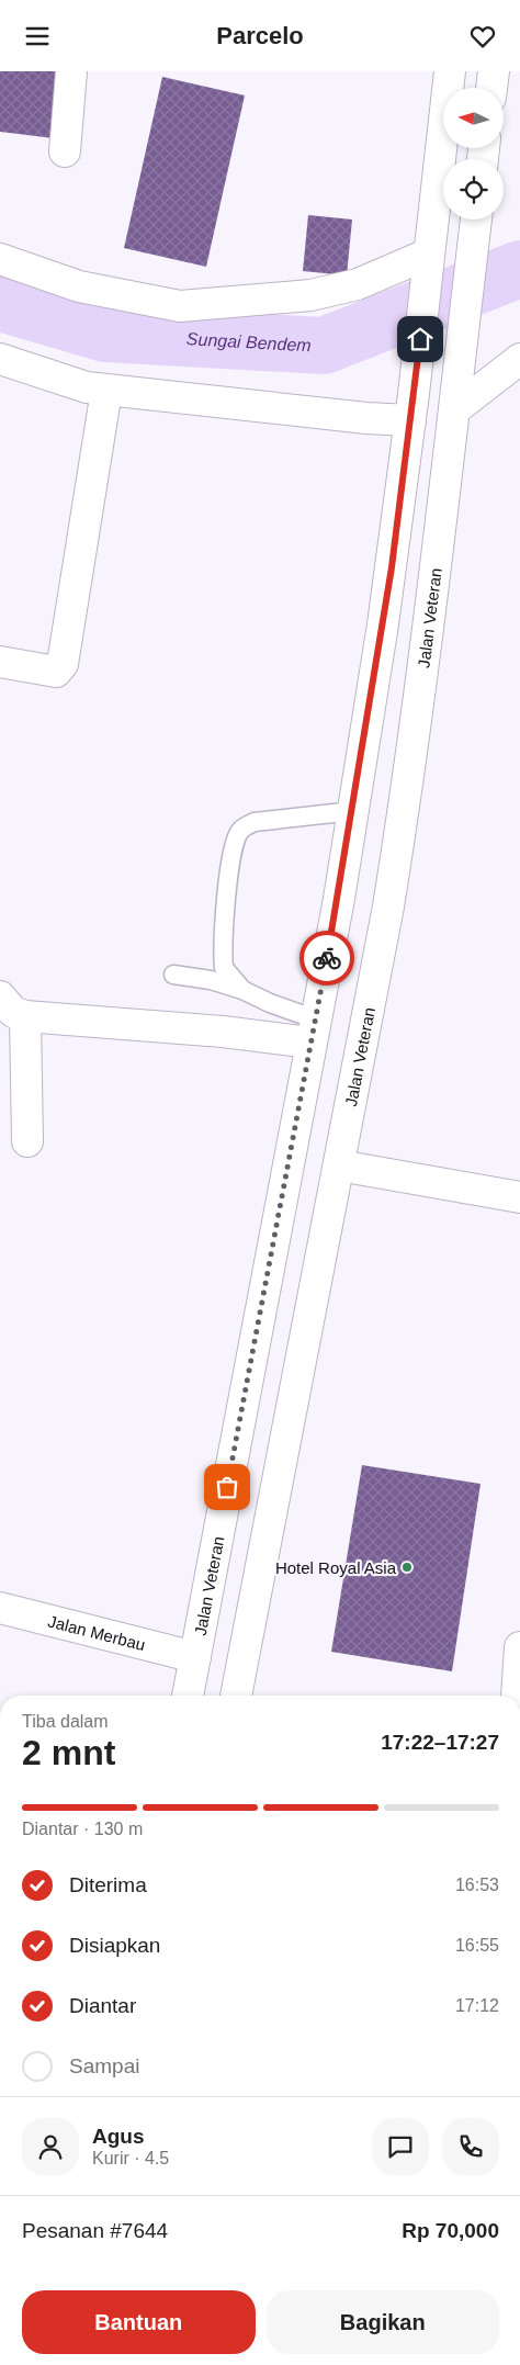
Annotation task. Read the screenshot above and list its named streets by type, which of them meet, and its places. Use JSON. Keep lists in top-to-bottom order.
{
  "streets": {
    "main road": ["Jalan Veteran", "Jalan Merbau"]
  },
  "crossings": [
    ["Jalan Veteran", "Jalan Merbau"]
  ],
  "water": ["Sungai Bendem"],
  "places": ["Hotel Royal Asia"],
  "north": "left",
  "page": {
    "header": "Parcelo",
    "heading": ["2 mnt", "Tiba dalam", "17:22–17:27"],
    "panel": [
      "Agus",
      "Kurir · 4.5",
      "Pesanan #7644",
      "Rp 70,000"
    ],
    "bar": "Diantar · 130 m",
    "list": [
      ["Diterima", "16:53"],
      ["Disiapkan", "16:55"],
      ["Diantar", "17:12"],
      "Sampai"
    ],
    "buttons": ["Bantuan", "Bagikan"]
  }
}
